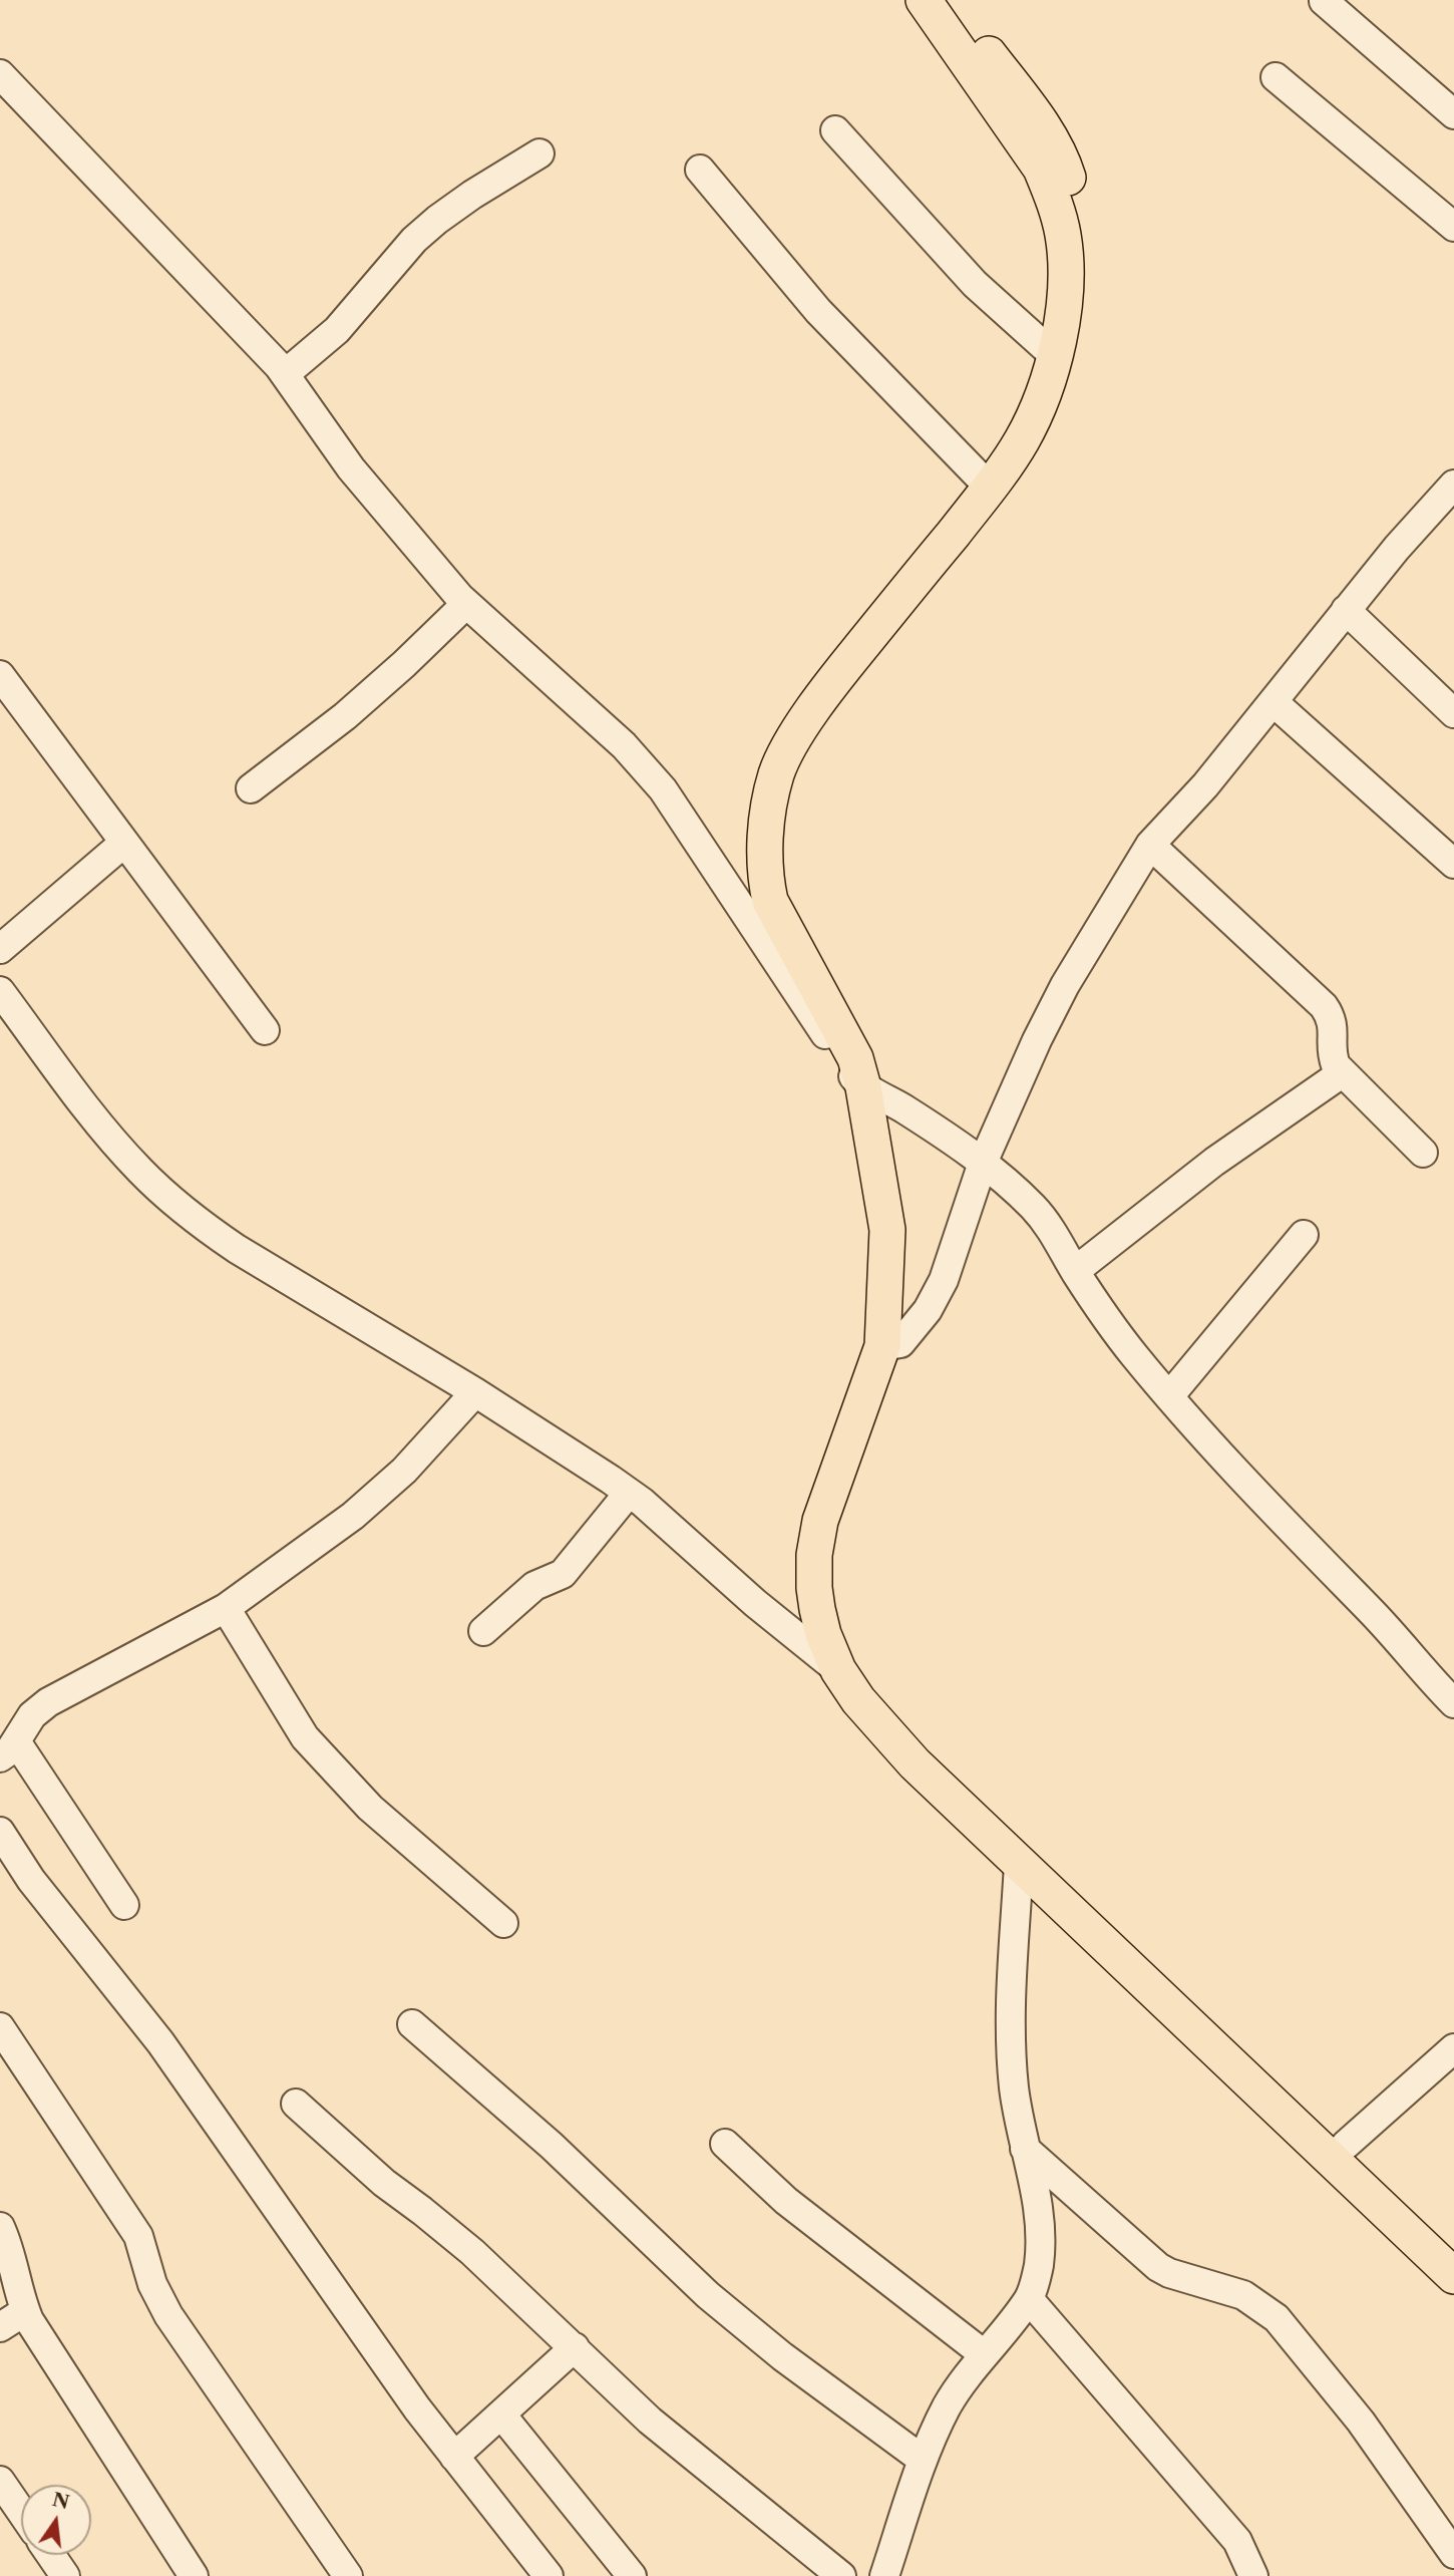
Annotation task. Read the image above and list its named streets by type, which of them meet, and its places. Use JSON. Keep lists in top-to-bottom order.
{
  "north": "top"
}
